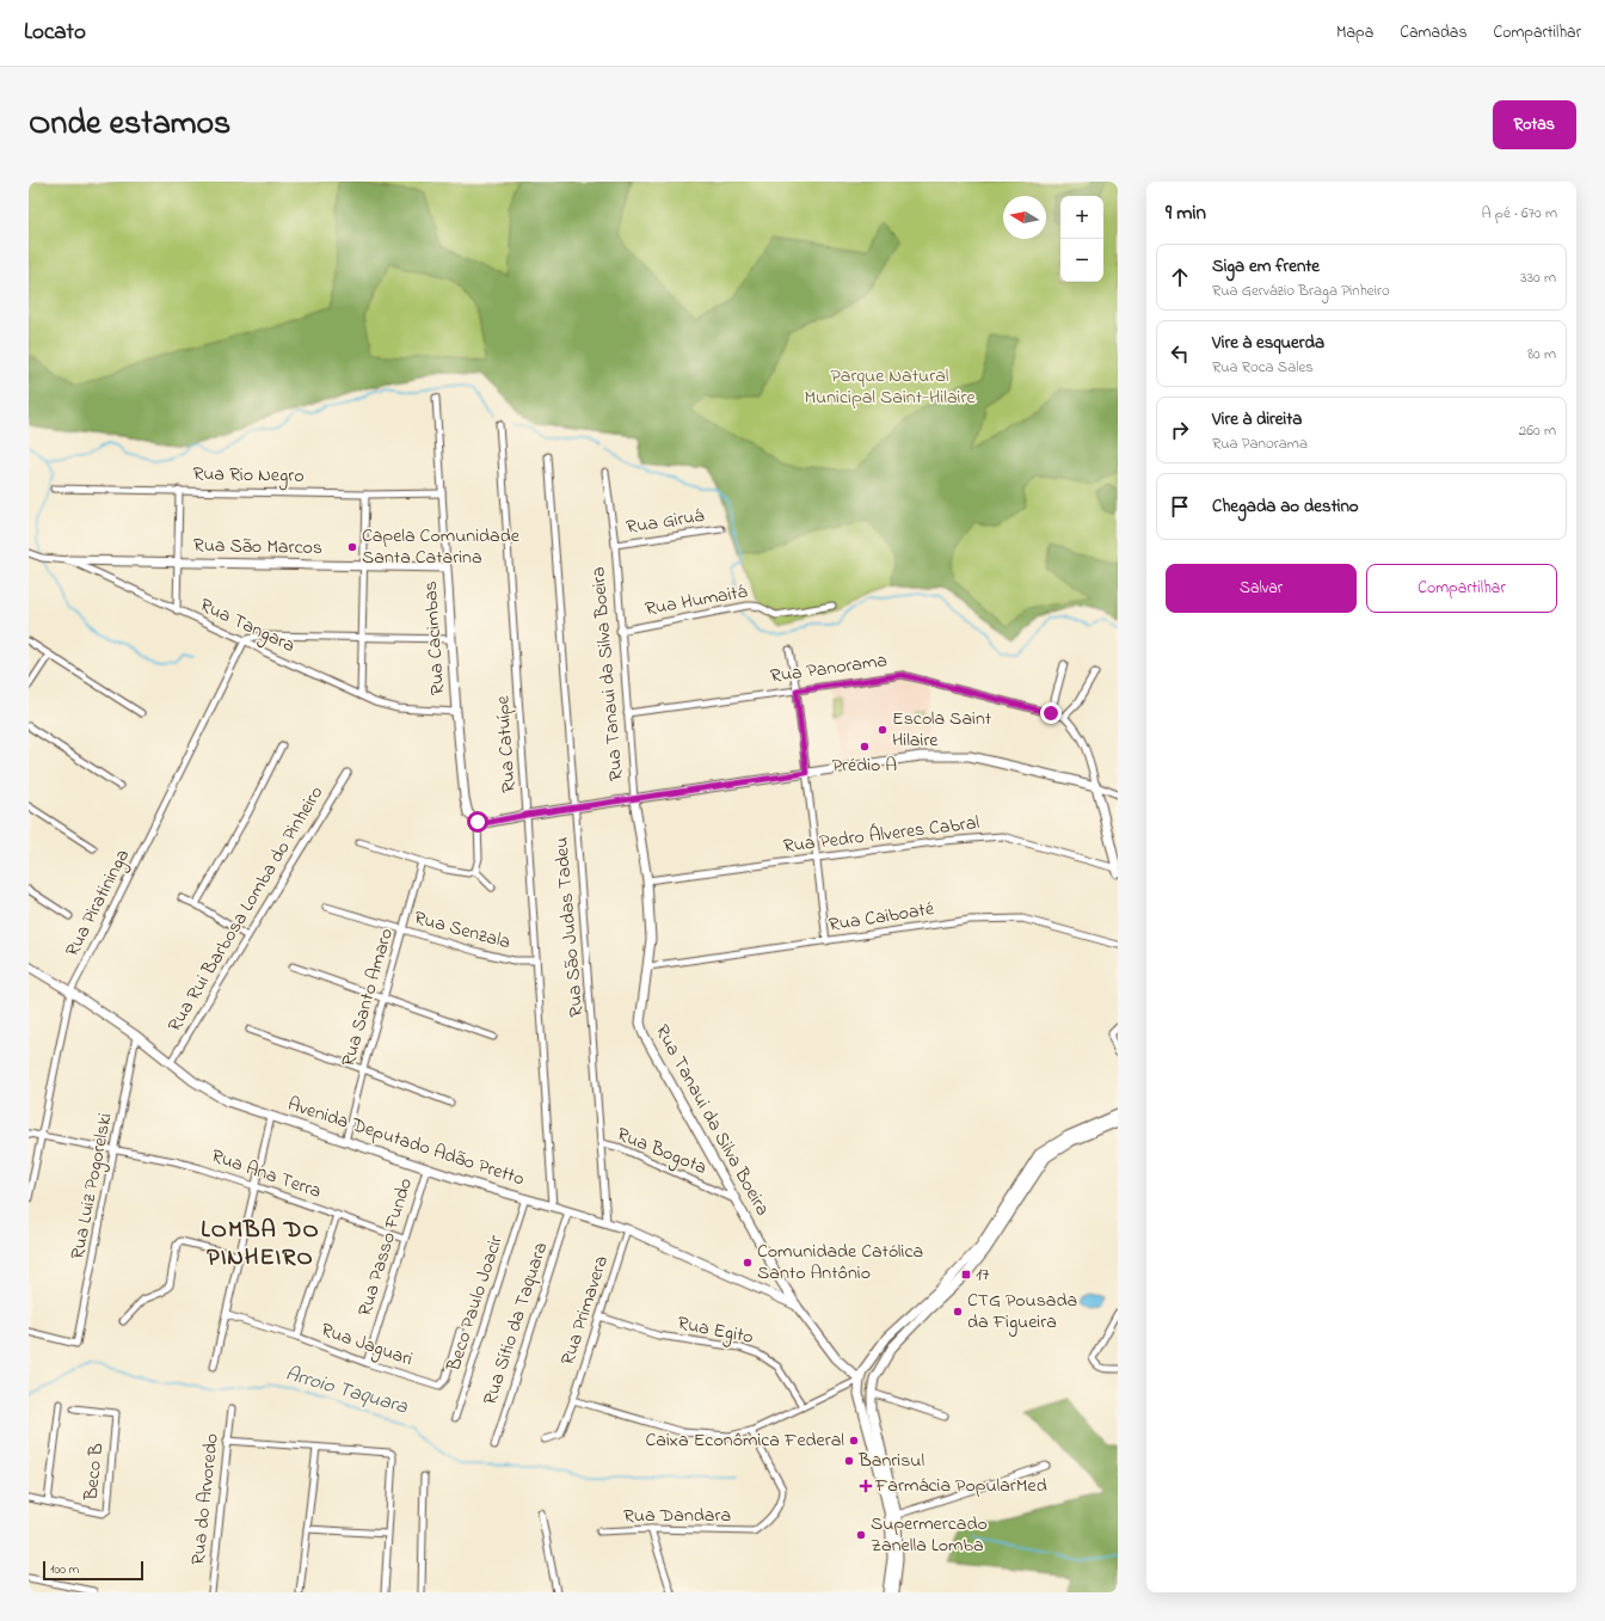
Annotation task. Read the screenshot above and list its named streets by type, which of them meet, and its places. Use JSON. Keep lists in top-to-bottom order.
{
  "streets": {
    "street": [
      "Rua Rio Negro",
      "Rua Giruá",
      "Rua São Marcos",
      "Rua Humaitá",
      "Rua Tangara",
      "Rua Cacimbas",
      "Rua Panorama",
      "Rua Tanaui da Silva Boeira",
      "Rua Catuípe",
      "Rua Pedro Álveres Cabral",
      "Rua Piratininga",
      "Rua Rui Barbosa Lomba do Pinheiro",
      "Rua Caiboaté",
      "Rua São Judas Tadeu",
      "Rua Senzala",
      "Rua Santo Amaro",
      "Avenida Deputado Adão Pretto",
      "Rua Bogota",
      "Rua Ana Terra",
      "Rua Luiz Pogorelski",
      "Rua Passo Fundo",
      "Beco Paulo Joacir",
      "Rua Primavera",
      "Rua Sítio da Taquara",
      "Rua Egito",
      "Rua Jaguari",
      "Beco B",
      "Rua do Arvoredo",
      "Rua Dandara"
    ]
  },
  "crossings": [
    ["Rua Rio Negro", "Rua Cacimbas"],
    ["Rua Giruá", "Rua Tanaui da Silva Boeira"],
    ["Rua São Marcos", "Rua Tangara"],
    ["Rua São Marcos", "Rua Cacimbas"],
    ["Rua Humaitá", "Rua Tanaui da Silva Boeira"],
    ["Rua Tangara", "Rua Cacimbas"],
    ["Rua Tangara", "Rua Piratininga"],
    ["Rua Panorama", "Rua Tanaui da Silva Boeira"],
    ["Rua Tanaui da Silva Boeira", "Rua Pedro Álveres Cabral"],
    ["Rua Tanaui da Silva Boeira", "Rua Caiboaté"],
    ["Rua Tanaui da Silva Boeira", "Avenida Deputado Adão Pretto"],
    ["Rua Tanaui da Silva Boeira", "Rua Bogota"],
    ["Rua Catuípe", "Rua Senzala"],
    ["Rua Catuípe", "Avenida Deputado Adão Pretto"],
    ["Rua Piratininga", "Avenida Deputado Adão Pretto"],
    ["Rua Piratininga", "Rua Ana Terra"],
    ["Rua Rui Barbosa Lomba do Pinheiro", "Avenida Deputado Adão Pretto"],
    ["Rua São Judas Tadeu", "Avenida Deputado Adão Pretto"],
    ["Rua São Judas Tadeu", "Rua Bogota"],
    ["Rua Senzala", "Rua Santo Amaro"],
    ["Rua Santo Amaro", "Avenida Deputado Adão Pretto"],
    ["Avenida Deputado Adão Pretto", "Rua Luiz Pogorelski"],
    ["Avenida Deputado Adão Pretto", "Rua Passo Fundo"],
    ["Avenida Deputado Adão Pretto", "Beco Paulo Joacir"],
    ["Avenida Deputado Adão Pretto", "Rua Primavera"],
    ["Avenida Deputado Adão Pretto", "Rua Sítio da Taquara"],
    ["Rua Ana Terra", "Rua Luiz Pogorelski"],
    ["Rua Ana Terra", "Rua Passo Fundo"],
    ["Rua Passo Fundo", "Rua Jaguari"],
    ["Rua Primavera", "Rua Egito"]
  ],
  "districts": ["LOMBA DO PINHEIRO"],
  "water": ["Arroio Taquara"],
  "parks": ["Parque Natural Municipal Saint-Hilaire"],
  "places": {
    "other": [
      "Capela Comunidade Santa Catarina",
      "Escola Saint Hilaire",
      "Prédio A",
      "Comunidade Católica Santo Antônio",
      "CTG Pousada da Figueira",
      "Caixa Econômica Federal",
      "Banrisul",
      "Supermercado Zanella Lomba"
    ],
    "transit": ["17"],
    "health": ["Farmácia PopularMed"]
  },
  "scale_bar": "100 m",
  "north": "left",
  "page": {
    "header": "Locato",
    "nav": ["Mapa", "Camadas", "Compartilhar"],
    "title": "Onde estamos",
    "buttons": [
      "Rotas",
      ["Salvar", "Compartilhar"]
    ],
    "heading": ["9 min", "A pé · 670 m"],
    "map_buttons": ["+", "−"],
    "list": [
      ["Siga em frente", "Rua Gervázio Braga Pinheiro", "330 m"],
      ["Vire à esquerda", "Rua Roca Sales", "80 m"],
      ["Vire à direita", "Rua Panorama", "260 m"],
      "Chegada ao destino"
    ],
    "scale": "100 m"
  }
}
